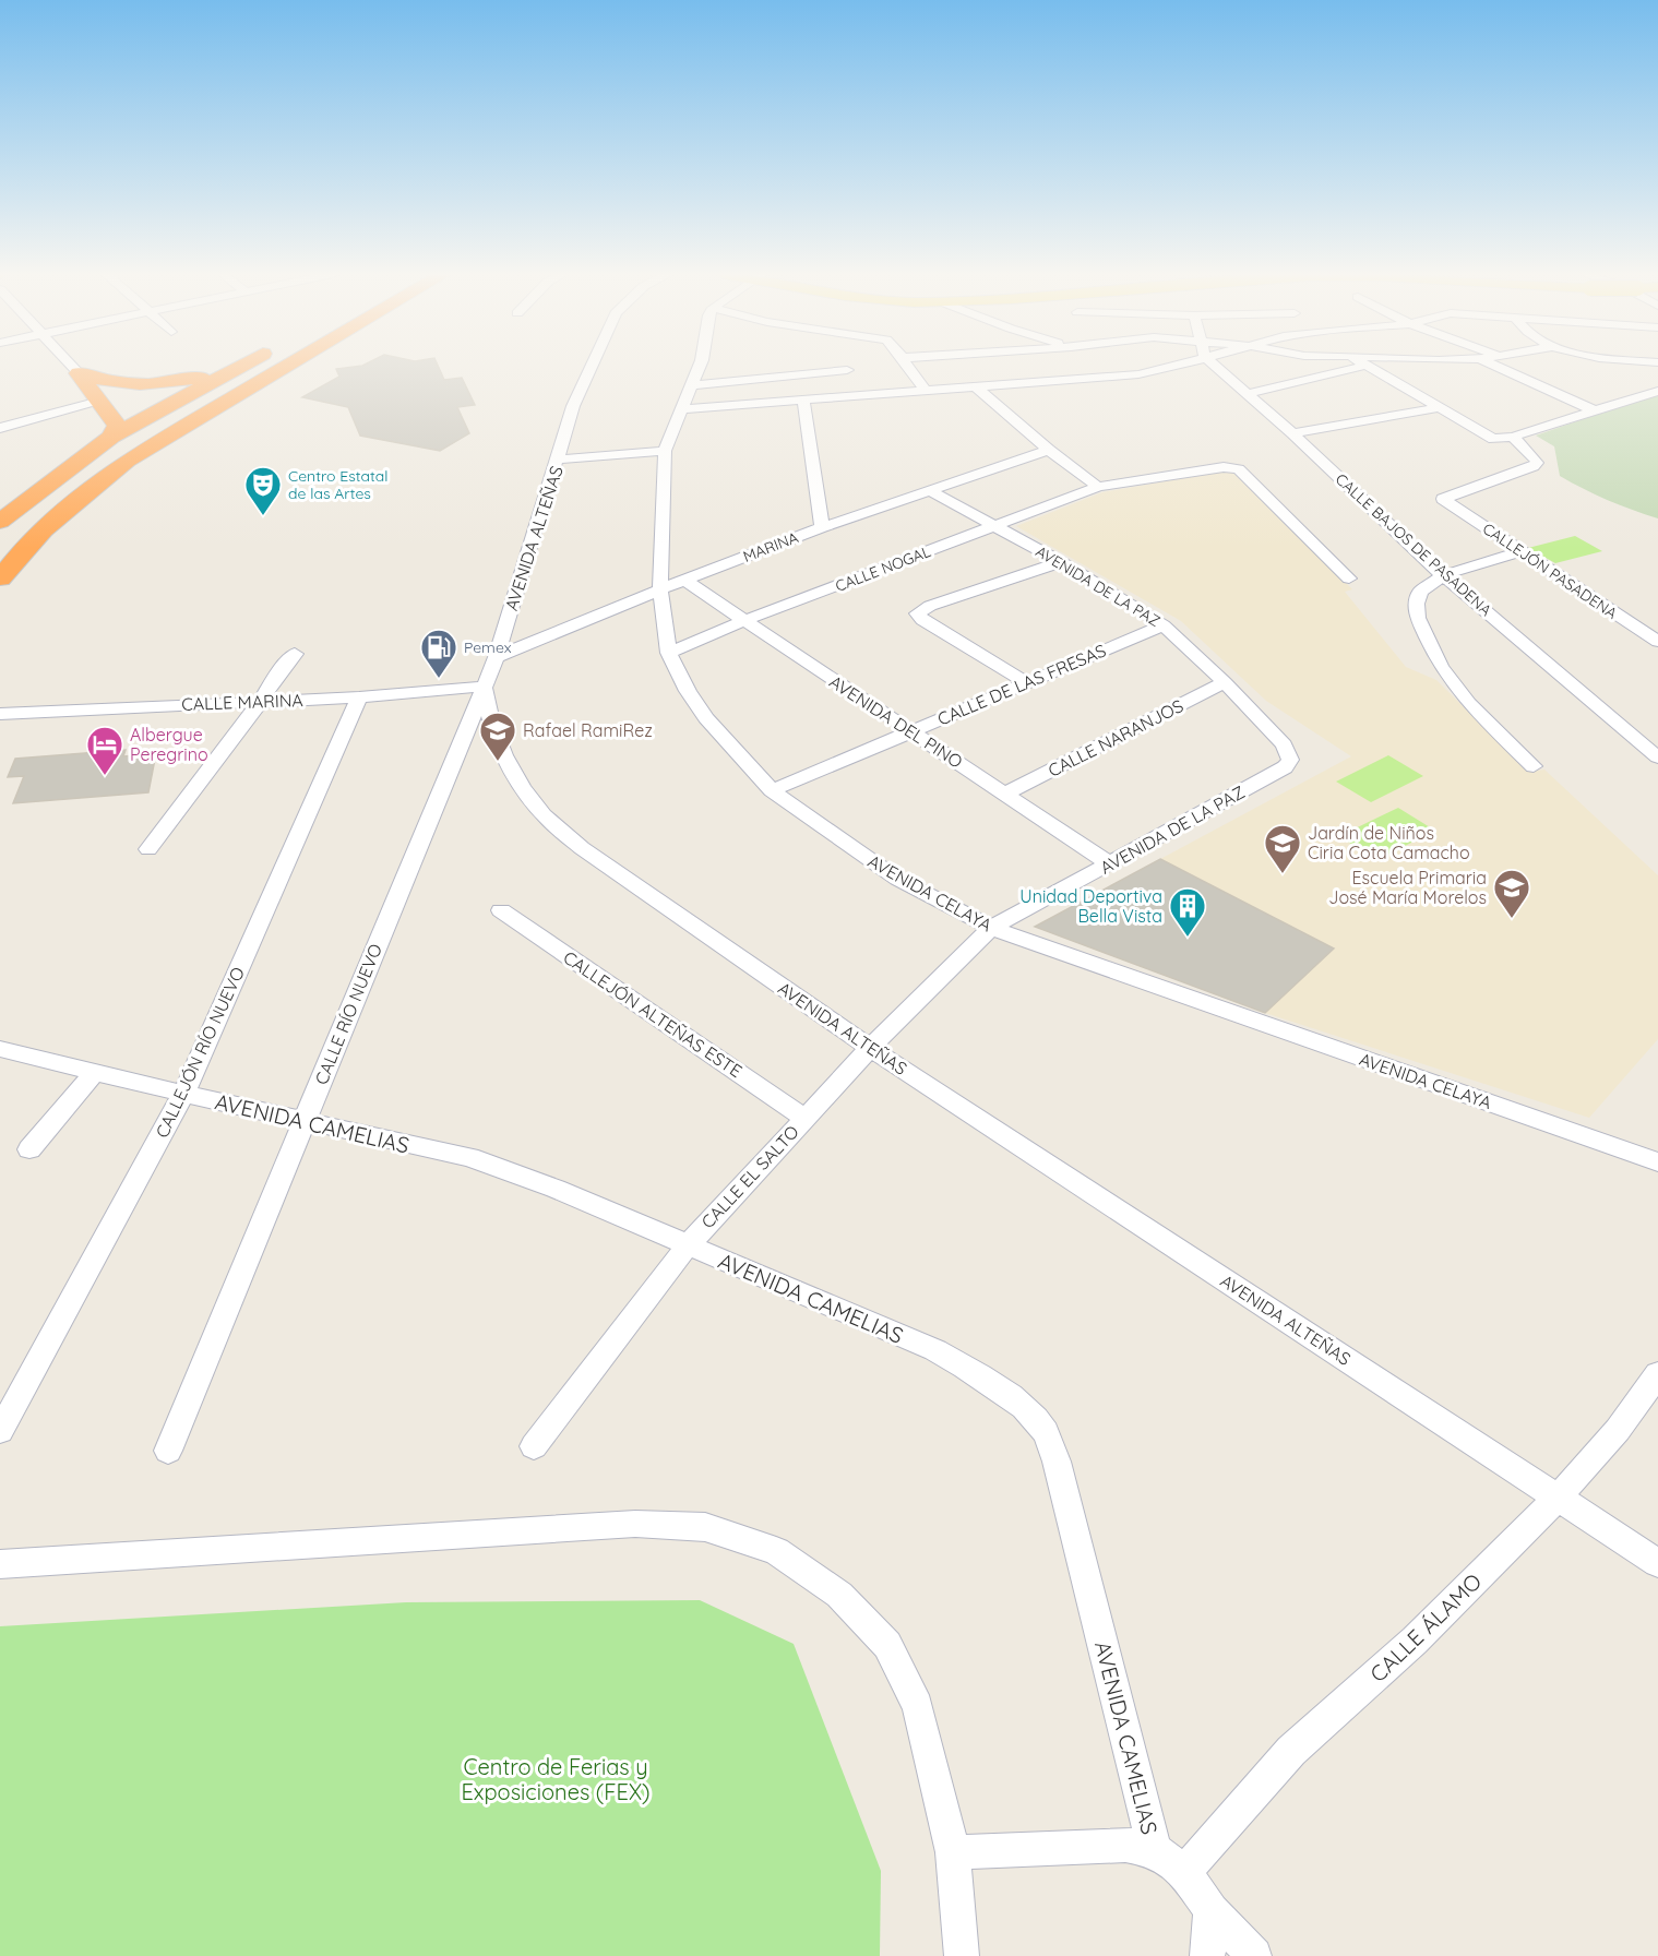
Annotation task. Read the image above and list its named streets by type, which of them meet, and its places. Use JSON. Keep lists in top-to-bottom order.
{
  "streets": {
    "street": [
      "AVENIDA ALTEÑAS",
      "CALLE BAJOS DE PASADENA",
      "MARINA",
      "CALLE NOGAL",
      "CALLEJÓN PASADENA",
      "AVENIDA DE LA PAZ",
      "CALLE DE LAS FRESAS",
      "CALLE MARINA",
      "AVENIDA DEL PINO",
      "CALLE NARANJOS",
      "AVENIDA CELAYA",
      "CALLE RÍO NUEVO",
      "CALLEJÓN ALTEÑAS ESTE",
      "CALLEJÓN RÍO NUEVO",
      "AVENIDA CAMELIAS",
      "CALLE EL SALTO",
      "CALLE ÁLAMO"
    ]
  },
  "crossings": [
    ["AVENIDA ALTEÑAS", "MARINA"],
    ["AVENIDA ALTEÑAS", "CALLE MARINA"],
    ["AVENIDA ALTEÑAS", "CALLE RÍO NUEVO"],
    ["AVENIDA ALTEÑAS", "CALLE EL SALTO"],
    ["AVENIDA ALTEÑAS", "CALLE ÁLAMO"],
    ["MARINA", "AVENIDA DE LA PAZ"],
    ["MARINA", "AVENIDA DEL PINO"],
    ["MARINA", "AVENIDA CELAYA"],
    ["CALLE NOGAL", "AVENIDA DE LA PAZ"],
    ["CALLE NOGAL", "AVENIDA DEL PINO"],
    ["CALLE NOGAL", "AVENIDA CELAYA"],
    ["AVENIDA DE LA PAZ", "CALLE DE LAS FRESAS"],
    ["AVENIDA DE LA PAZ", "AVENIDA DEL PINO"],
    ["AVENIDA DE LA PAZ", "CALLE NARANJOS"],
    ["AVENIDA DE LA PAZ", "AVENIDA CELAYA"],
    ["AVENIDA DE LA PAZ", "CALLE EL SALTO"],
    ["CALLE DE LAS FRESAS", "AVENIDA DEL PINO"],
    ["CALLE DE LAS FRESAS", "AVENIDA CELAYA"],
    ["CALLE MARINA", "CALLE RÍO NUEVO"],
    ["CALLE MARINA", "CALLEJÓN RÍO NUEVO"],
    ["AVENIDA DEL PINO", "CALLE NARANJOS"],
    ["AVENIDA CELAYA", "CALLE EL SALTO"],
    ["CALLE RÍO NUEVO", "AVENIDA CAMELIAS"],
    ["CALLEJÓN ALTEÑAS ESTE", "CALLE EL SALTO"],
    ["CALLEJÓN RÍO NUEVO", "AVENIDA CAMELIAS"],
    ["AVENIDA CAMELIAS", "CALLE EL SALTO"],
    ["AVENIDA CAMELIAS", "CALLE ÁLAMO"]
  ],
  "parks": ["Centro de Ferias y Exposiciones (FEX)"],
  "places": {
    "theatre": ["Centro Estatal de las Artes"],
    "fuel station": ["Pemex"],
    "school or university": ["Rafael RamiRez", "Jardín de Niños Ciria Cota Camacho", "Escuela Primaria José María Morelos"],
    "hotel": ["Albergue Peregrino"],
    "building": ["Unidad Deportiva Bella Vista"]
  }
}
